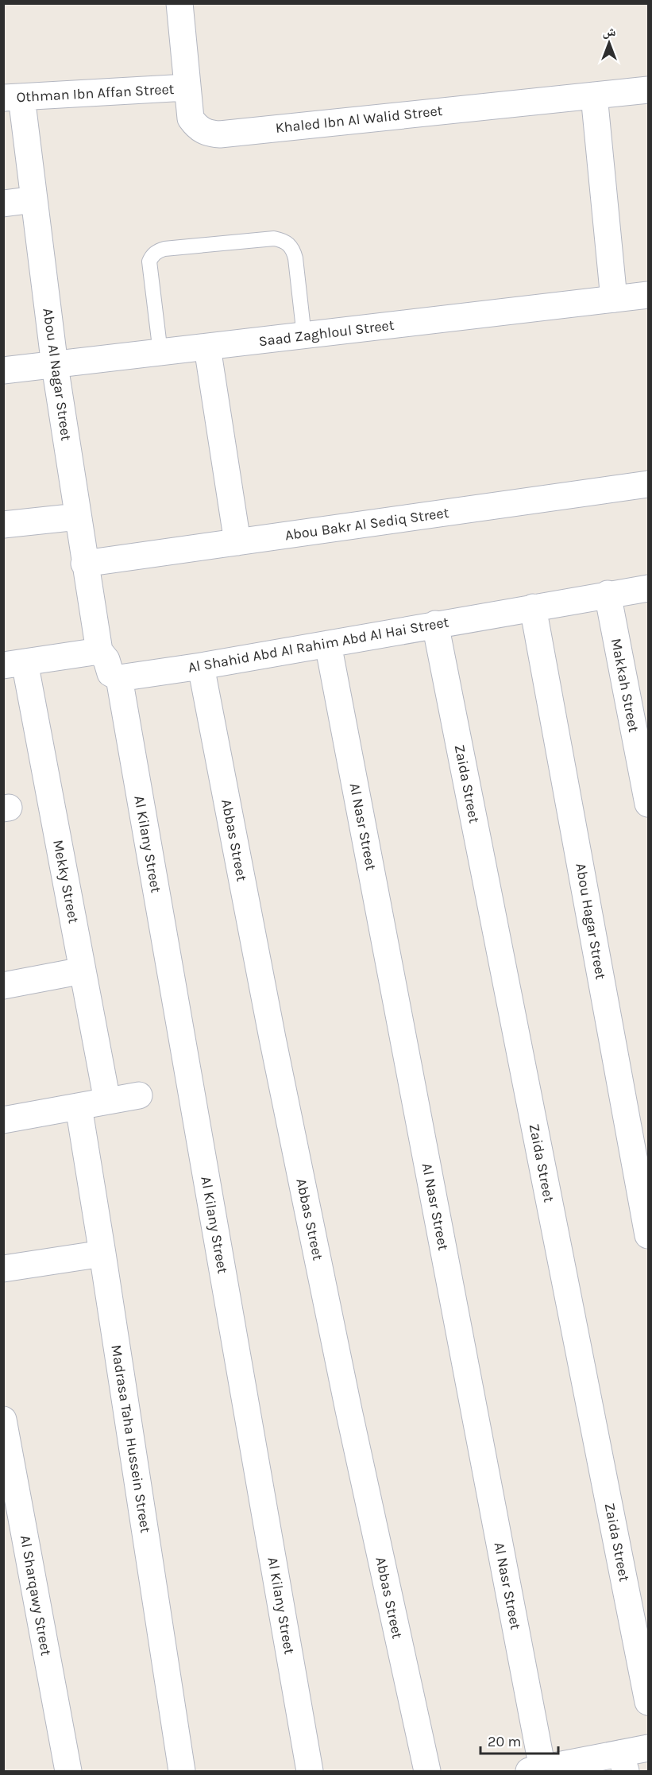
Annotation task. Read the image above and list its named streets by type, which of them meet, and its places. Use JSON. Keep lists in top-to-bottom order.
{
  "streets": {
    "street": [
      "Othman Ibn Affan Street",
      "Khaled Ibn Al Walid Street",
      "Saad Zaghloul Street",
      "Abou Al Nagar Street",
      "Abou Bakr Al Sediq Street",
      "Al Shahid Abd Al Rahim Abd Al Hai Street",
      "Makkah Street",
      "Zaida Street",
      "Al Nasr Street",
      "Abbas Street",
      "Al Kilany Street",
      "Mekky Street",
      "Abou Hagar Street",
      "Madrasa Taha Hussein Street",
      "Al Sharqawy Street"
    ]
  },
  "crossings": [
    ["Othman Ibn Affan Street", "Khaled Ibn Al Walid Street"],
    ["Othman Ibn Affan Street", "Abou Al Nagar Street"],
    ["Saad Zaghloul Street", "Abou Al Nagar Street"],
    ["Abou Al Nagar Street", "Abou Bakr Al Sediq Street"],
    ["Al Shahid Abd Al Rahim Abd Al Hai Street", "Makkah Street"],
    ["Al Shahid Abd Al Rahim Abd Al Hai Street", "Zaida Street"],
    ["Al Shahid Abd Al Rahim Abd Al Hai Street", "Al Nasr Street"],
    ["Al Shahid Abd Al Rahim Abd Al Hai Street", "Abbas Street"],
    ["Al Shahid Abd Al Rahim Abd Al Hai Street", "Al Kilany Street"],
    ["Al Shahid Abd Al Rahim Abd Al Hai Street", "Abou Hagar Street"]
  ],
  "scale_bar": "20 m",
  "north": "top"
}
